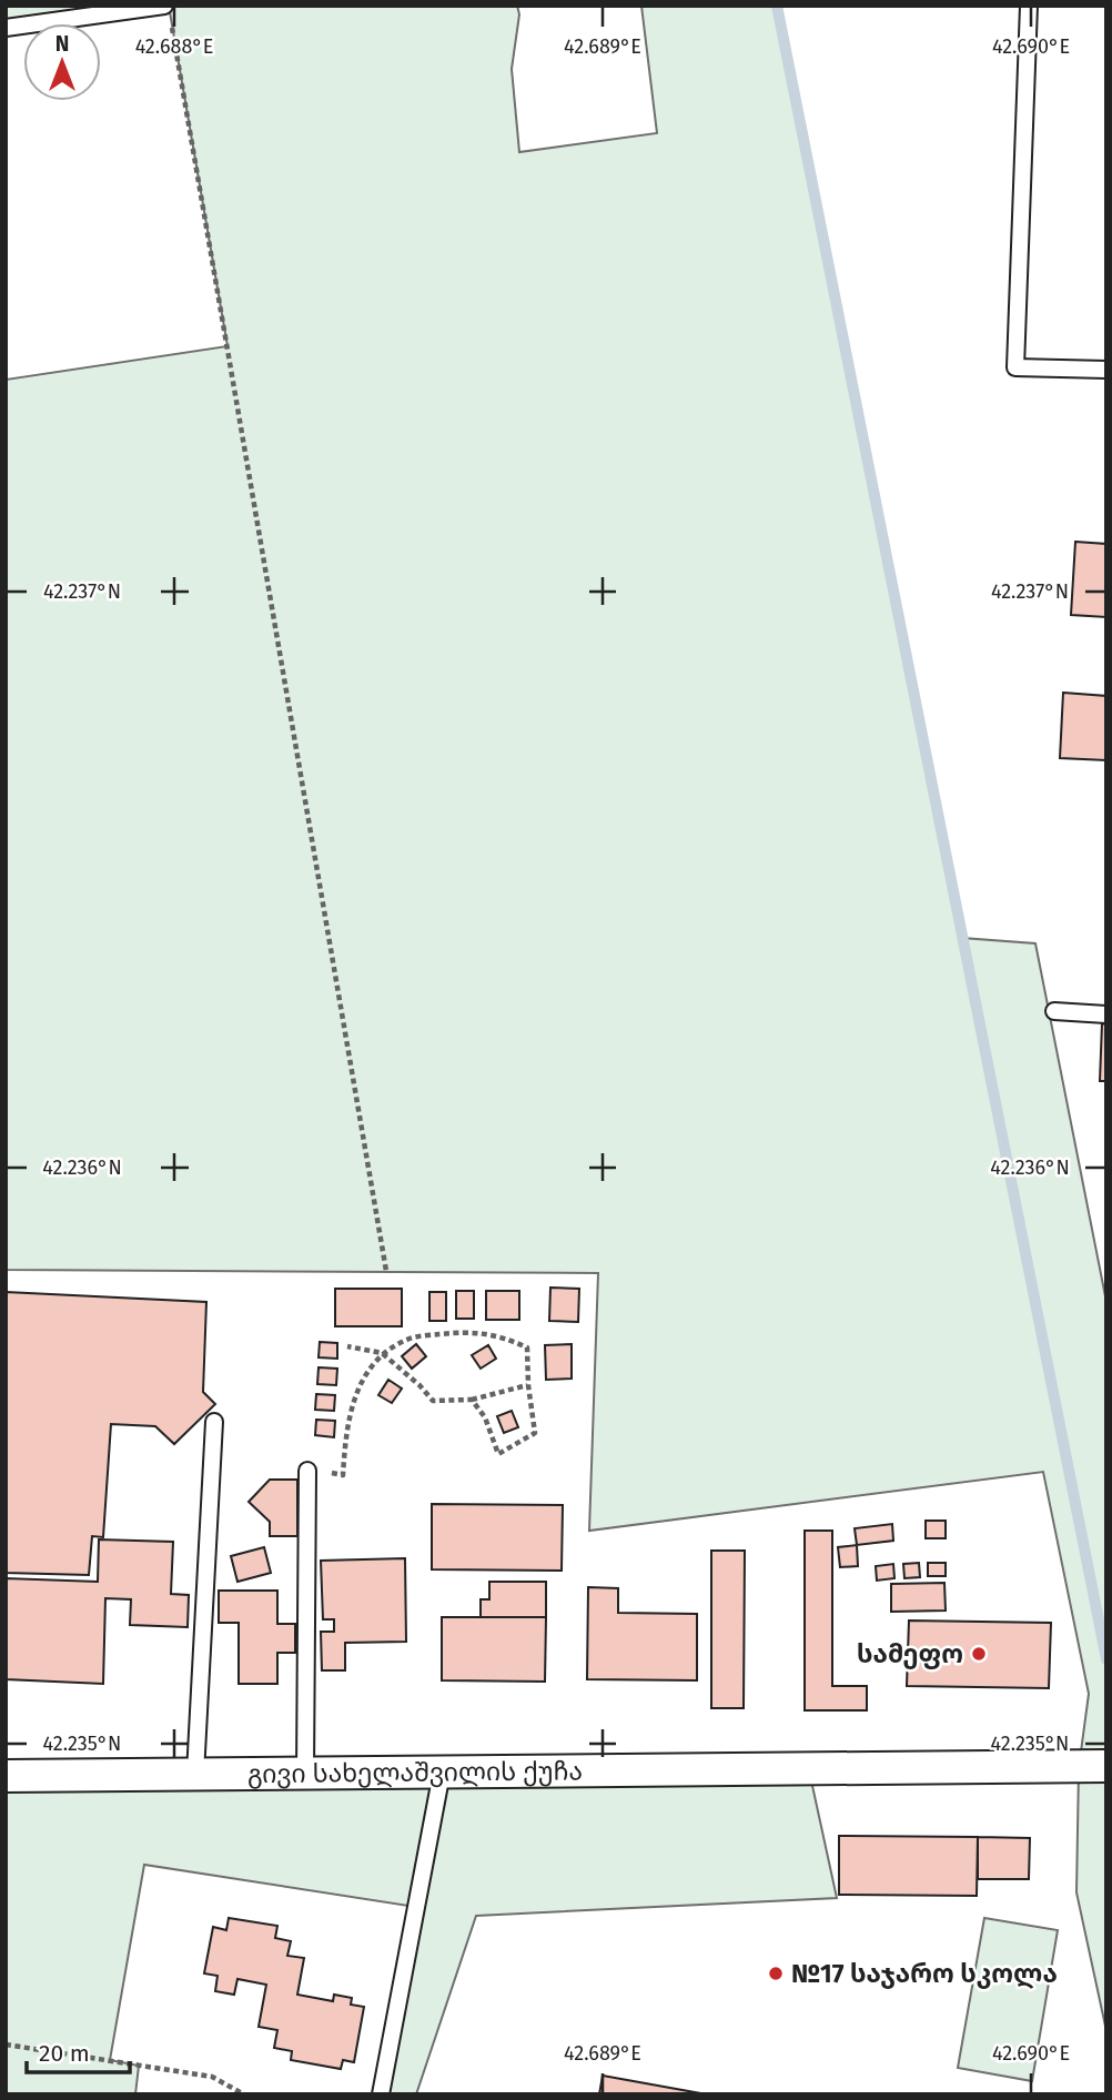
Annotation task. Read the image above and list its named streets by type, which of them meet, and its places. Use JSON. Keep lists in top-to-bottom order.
{
  "streets": {
    "street": ["გივი სახელაშვილის ქუჩა"]
  },
  "places": ["სამეფო", "№17 საჯარო სკოლა"],
  "scale_bar": "20 m",
  "north": "top",
  "coordinates": [
    "42.688°E",
    "42.689°E",
    "42.690°E",
    "42.237°N",
    "42.236°N",
    "42.235°N"
  ]
}
